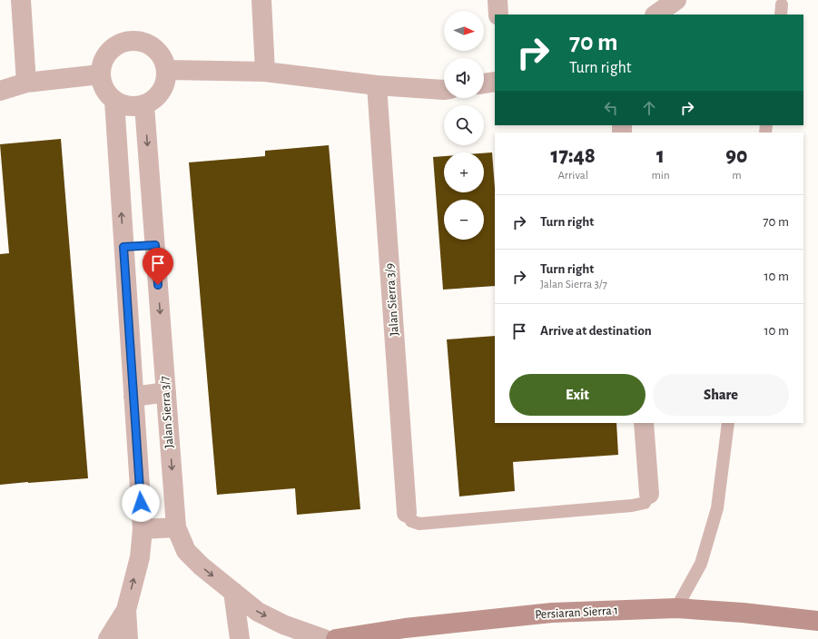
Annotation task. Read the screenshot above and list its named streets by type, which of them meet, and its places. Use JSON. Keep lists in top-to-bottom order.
{
  "streets": {
    "street": ["Jalan Sierra 3/9", "Jalan Sierra 3/7", "Persiaran Sierra 1"]
  },
  "north": "right",
  "page": {
    "map_buttons": ["+", "−"],
    "turn": ["70 m", "Turn right"],
    "eta": [
      "17:48",
      "Arrival",
      "1",
      "min",
      "90",
      "m"
    ],
    "list": [
      {
        "name": "Turn right",
        "value": "70 m"
      },
      {
        "name": "Turn right",
        "note": "Jalan Sierra 3/7",
        "value": "10 m"
      },
      {
        "name": "Arrive at destination",
        "value": "10 m"
      }
    ],
    "buttons": ["Exit", "Share"]
  }
}
